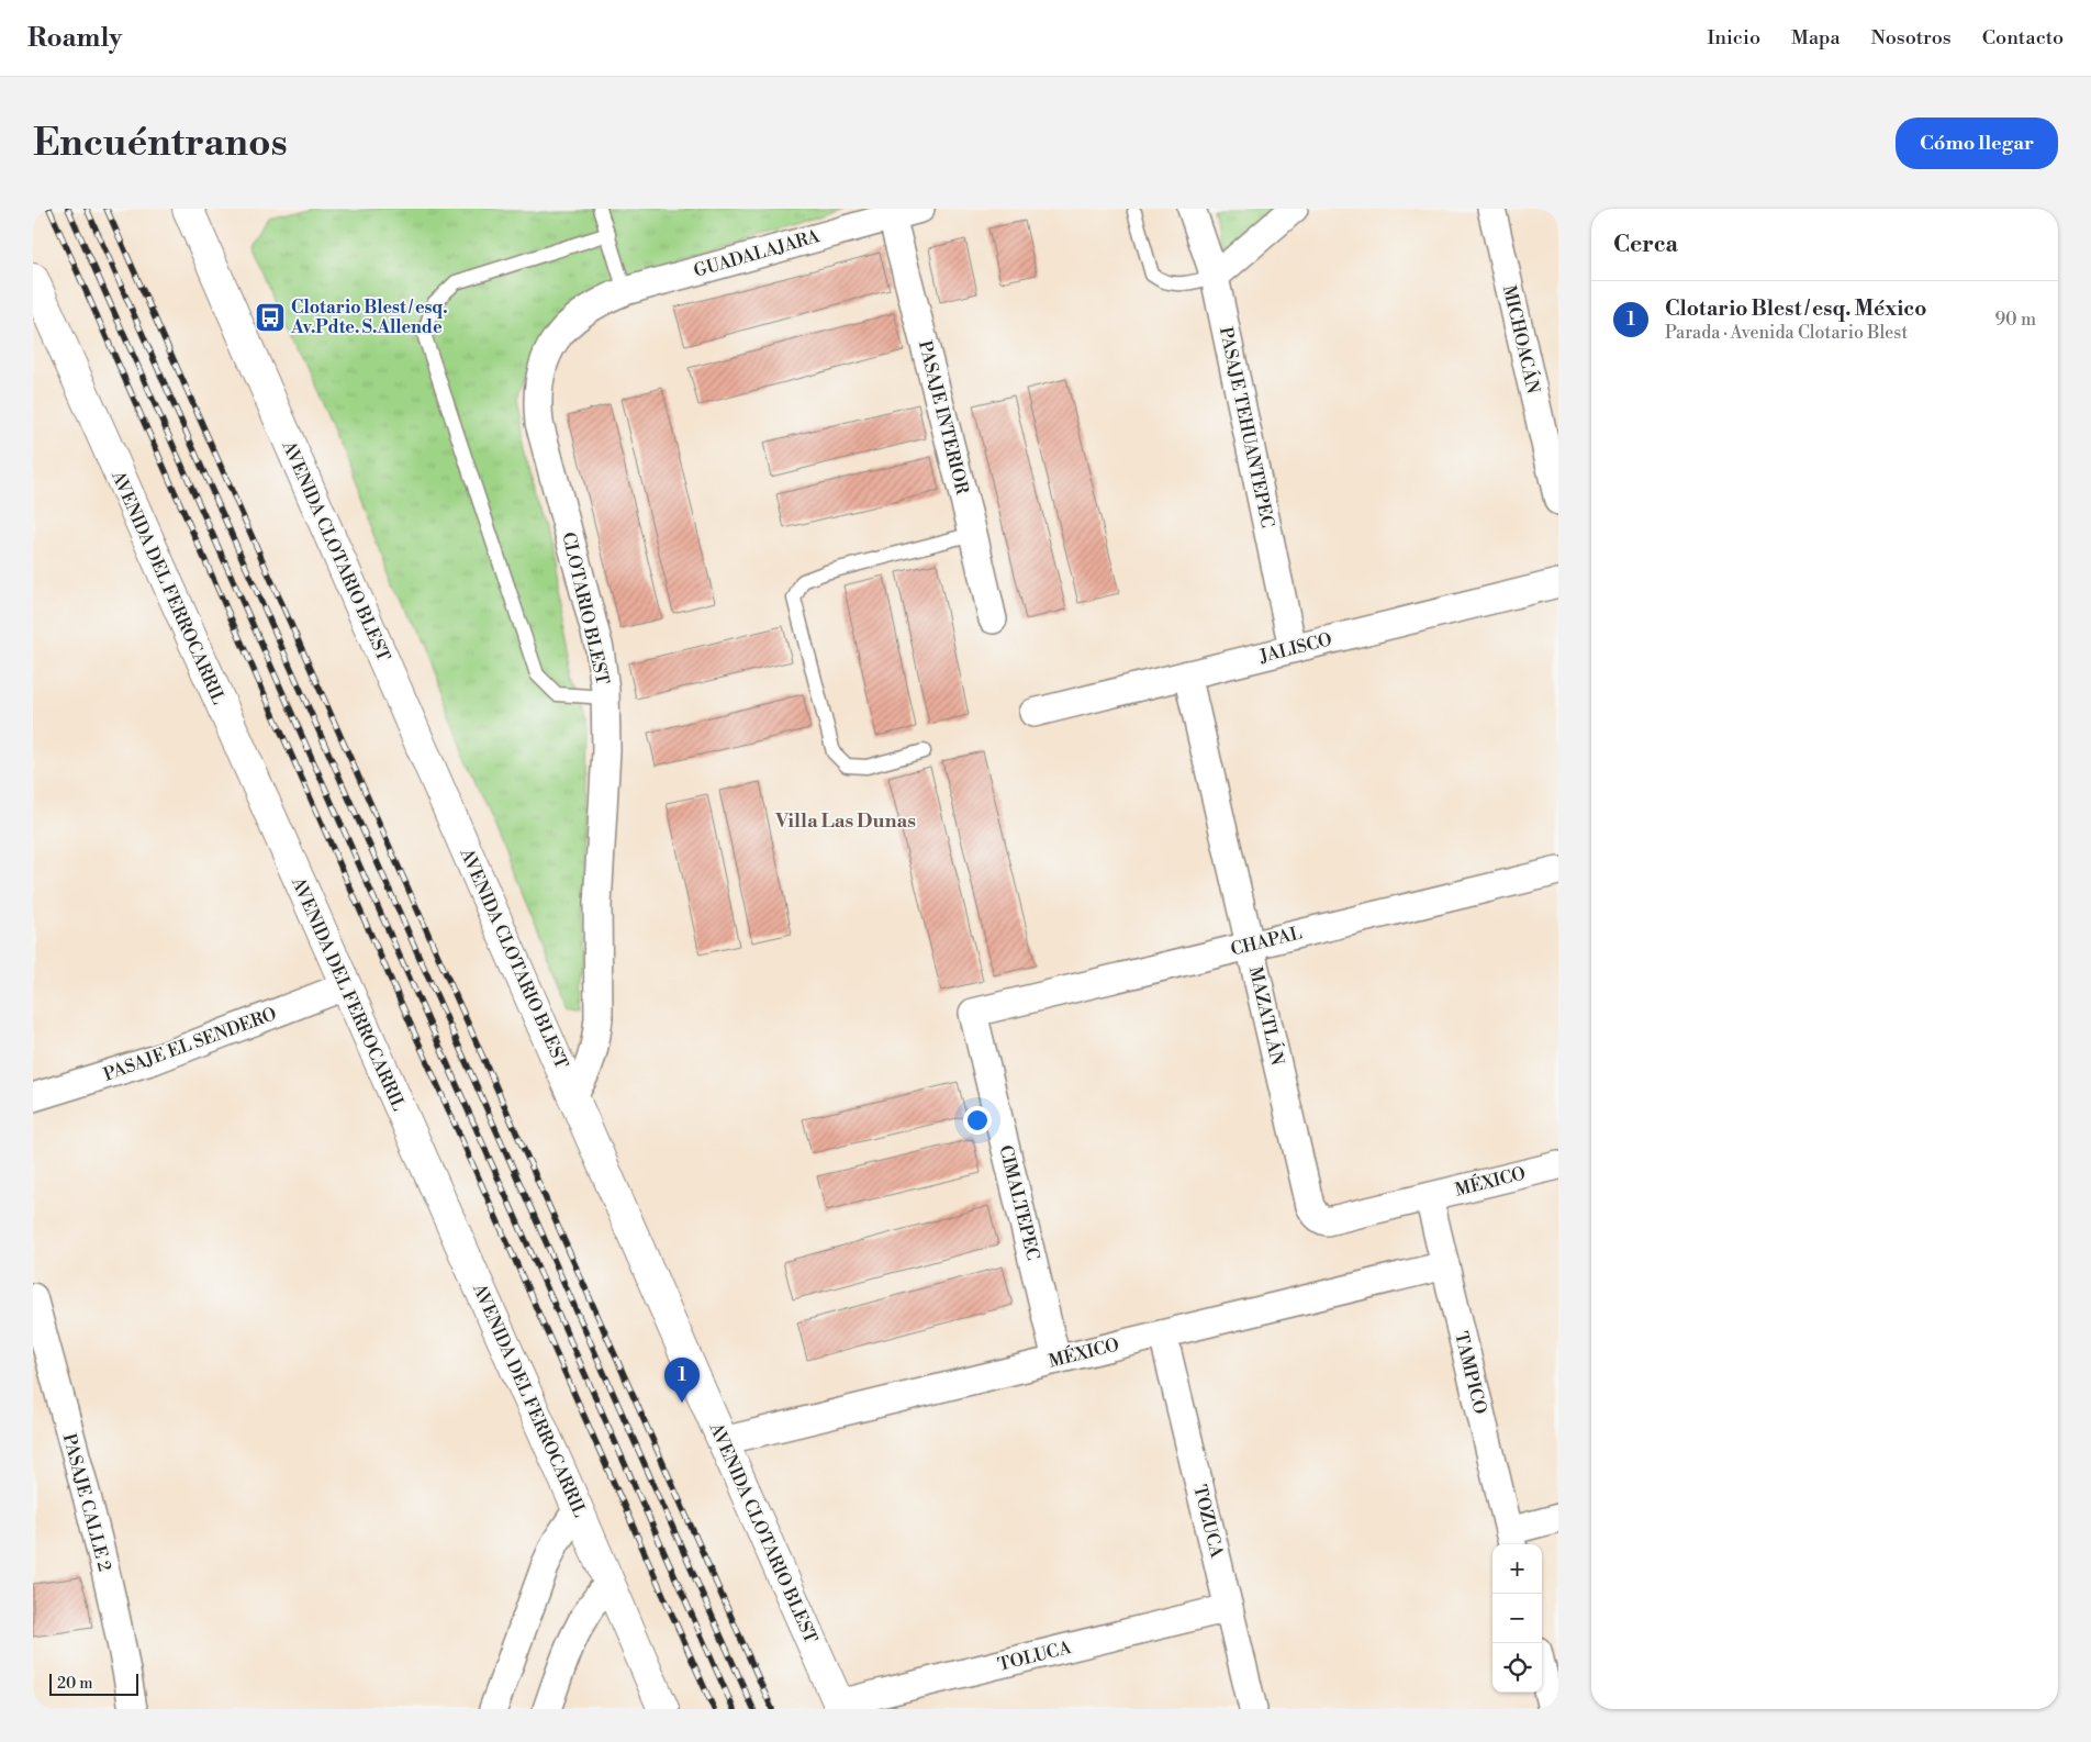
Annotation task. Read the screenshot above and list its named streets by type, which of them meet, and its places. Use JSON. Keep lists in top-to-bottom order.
{
  "streets": {
    "street": [
      "GUADALAJARA",
      "MICHOACÁN",
      "PASAJE INTERIOR",
      "PASAJE TEHUANTEPEC",
      "AVENIDA CLOTARIO BLEST",
      "AVENIDA DEL FERROCARRIL",
      "CLOTARIO BLEST",
      "JALISCO",
      "CHAPAL",
      "MAZATLÁN",
      "PASAJE EL SENDERO",
      "MÉXICO",
      "CIMALTEPEC",
      "TAMPICO",
      "PASAJE CALLE 2",
      "TOZUCA",
      "TOLUCA"
    ]
  },
  "crossings": [
    ["GUADALAJARA", "PASAJE INTERIOR"],
    ["GUADALAJARA", "CLOTARIO BLEST"],
    ["PASAJE TEHUANTEPEC", "JALISCO"],
    ["AVENIDA CLOTARIO BLEST", "CLOTARIO BLEST"],
    ["AVENIDA CLOTARIO BLEST", "MÉXICO"],
    ["AVENIDA CLOTARIO BLEST", "TOLUCA"],
    ["AVENIDA DEL FERROCARRIL", "PASAJE EL SENDERO"],
    ["JALISCO", "MAZATLÁN"],
    ["CHAPAL", "MAZATLÁN"],
    ["CHAPAL", "CIMALTEPEC"],
    ["MAZATLÁN", "MÉXICO"],
    ["MÉXICO", "CIMALTEPEC"],
    ["MÉXICO", "TAMPICO"],
    ["MÉXICO", "TOZUCA"],
    ["TOZUCA", "TOLUCA"]
  ],
  "districts": ["Villa Las Dunas"],
  "places": {
    "bus stop": ["Clotario Blest / esq. Av.Pdte. S.Allende"]
  },
  "scale_bar": "20 m",
  "page": {
    "header": "Roamly",
    "nav": [
      "Inicio",
      "Mapa",
      "Nosotros",
      "Contacto"
    ],
    "buttons": "Cómo llegar",
    "title": "Encuéntranos",
    "heading": "Cerca",
    "list": [
      {
        "mark": "1",
        "name": "Clotario Blest / esq. México",
        "note": "Parada · Avenida Clotario Blest",
        "value": "90 m"
      }
    ],
    "pins": "1",
    "map_buttons": ["+", "−"],
    "scale": "20 m"
  }
}
